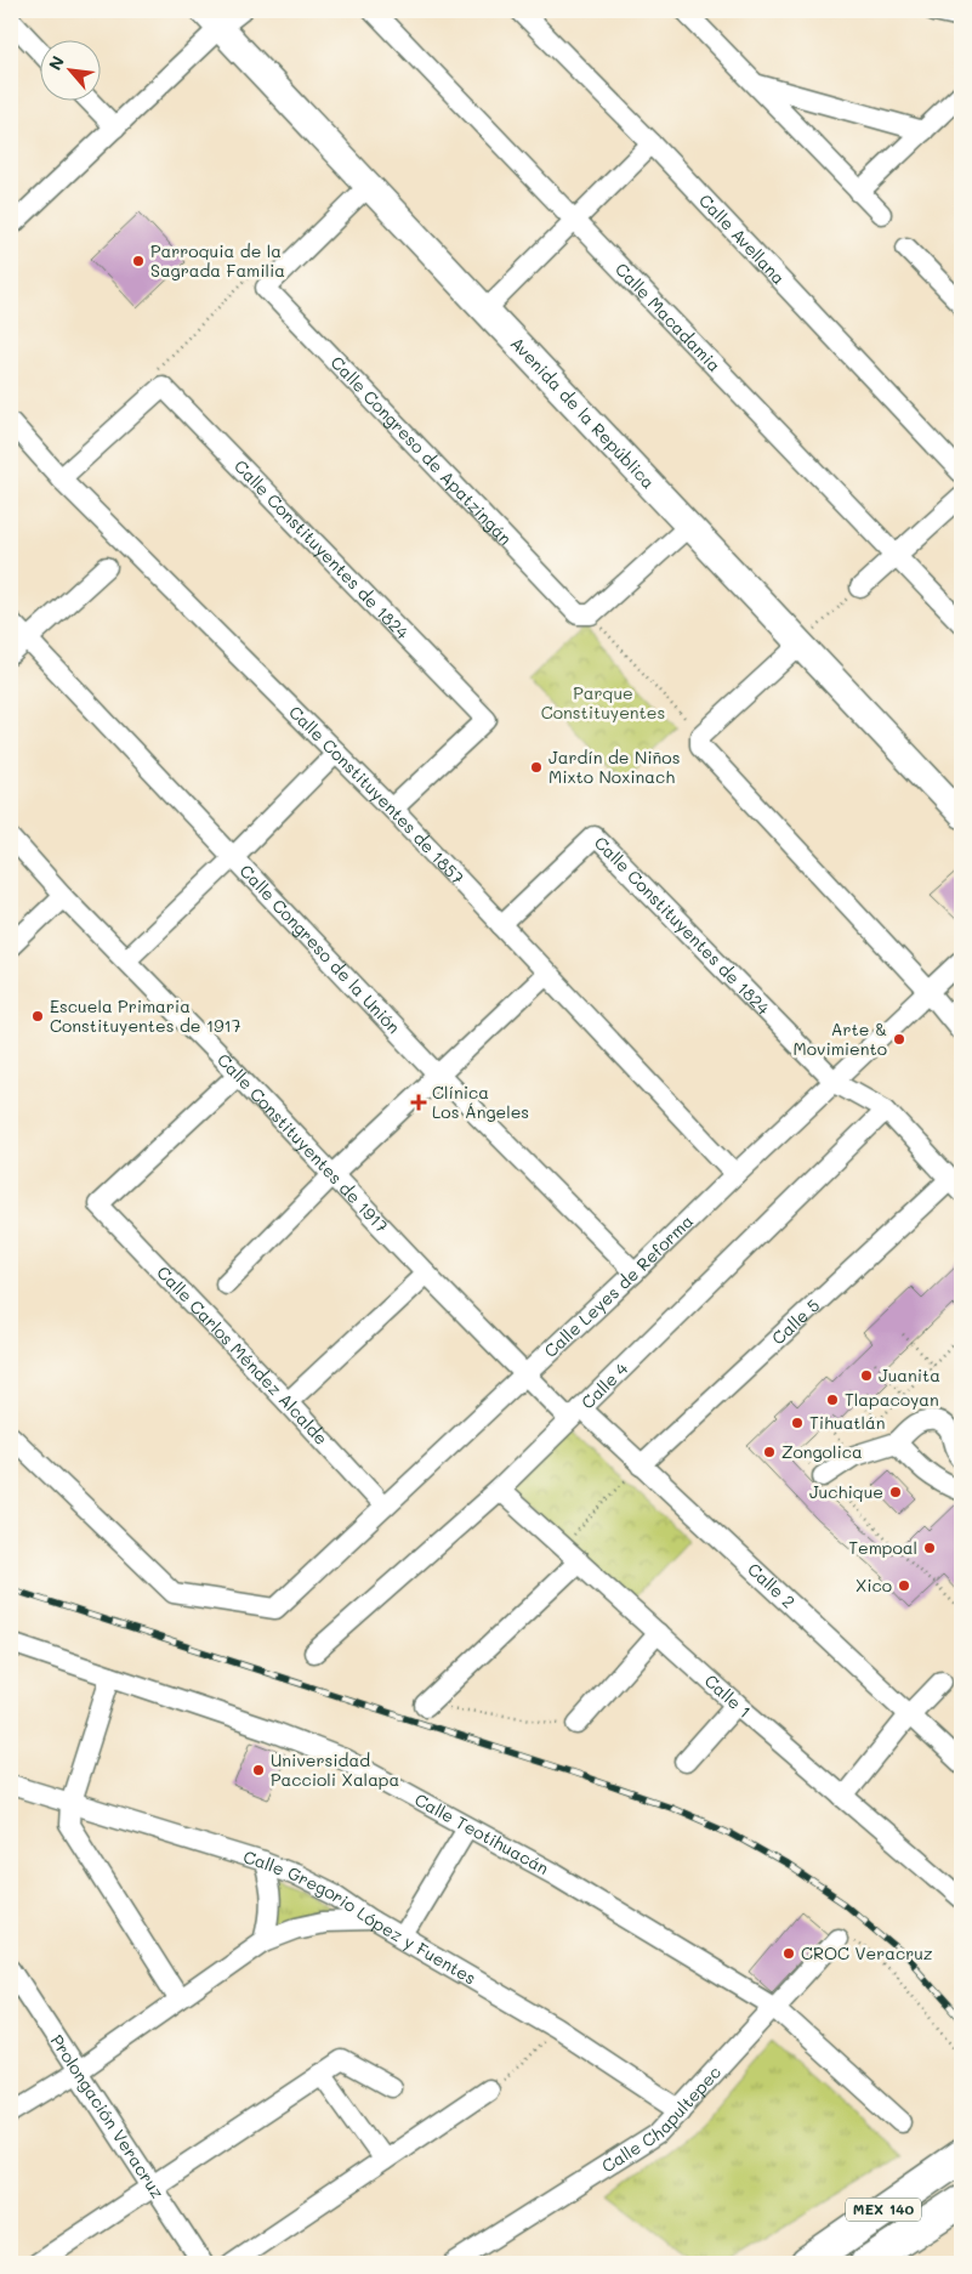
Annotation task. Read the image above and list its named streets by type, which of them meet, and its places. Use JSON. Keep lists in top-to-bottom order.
{
  "streets": {
    "highway": ["MEX 140"],
    "main road": ["Avenida de la República"],
    "street": [
      "Calle Avellana",
      "Calle Macadamia",
      "Calle Congreso de Apatzingán",
      "Calle Constituyentes de 1824",
      "Calle Constituyentes de 1857",
      "Calle Congreso de la Unión",
      "Calle Constituyentes de 1917",
      "Calle Leyes de Reforma",
      "Calle 5",
      "Calle Carlos Méndez Alcalde",
      "Calle 4",
      "Calle 2",
      "Calle 1",
      "Calle Teotihuacán",
      "Calle Gregorio López y Fuentes",
      "Prolongación Veracruz",
      "Calle Chapultepec"
    ]
  },
  "crossings": [
    ["Calle Constituyentes de 1824", "Calle Constituyentes de 1857"],
    ["Calle Constituyentes de 1824", "Calle Leyes de Reforma"],
    ["Calle Constituyentes de 1857", "Calle Leyes de Reforma"],
    ["Calle Congreso de la Unión", "Calle Leyes de Reforma"],
    ["Calle Constituyentes de 1917", "Calle Leyes de Reforma"],
    ["Calle Constituyentes de 1917", "Calle Carlos Méndez Alcalde"],
    ["Calle Constituyentes de 1917", "Calle 4"],
    ["Calle Constituyentes de 1917", "Calle 2"],
    ["Calle Leyes de Reforma", "Calle Carlos Méndez Alcalde"],
    ["Calle 5", "Calle 2"],
    ["Calle 4", "Calle 2"],
    ["Calle 4", "Calle 1"],
    ["Calle Teotihuacán", "Calle Chapultepec"],
    ["Calle Gregorio López y Fuentes", "Calle Chapultepec"]
  ],
  "parks": ["Parque Constituyentes"],
  "places": {
    "other": [
      "Parroquia de la Sagrada Familia",
      "Jardín de Niños Mixto Noxinach",
      "Escuela Primaria Constituyentes de 1917",
      "Arte & Movimiento",
      "Juanita",
      "Tlapacoyan",
      "Tihuatlán",
      "Zongolica",
      "Juchique",
      "Tempoal",
      "Xico",
      "Universidad Paccioli Xalapa",
      "CROC Veracruz"
    ],
    "health": ["Clínica Los Ángeles"]
  },
  "north": "top left"
}
